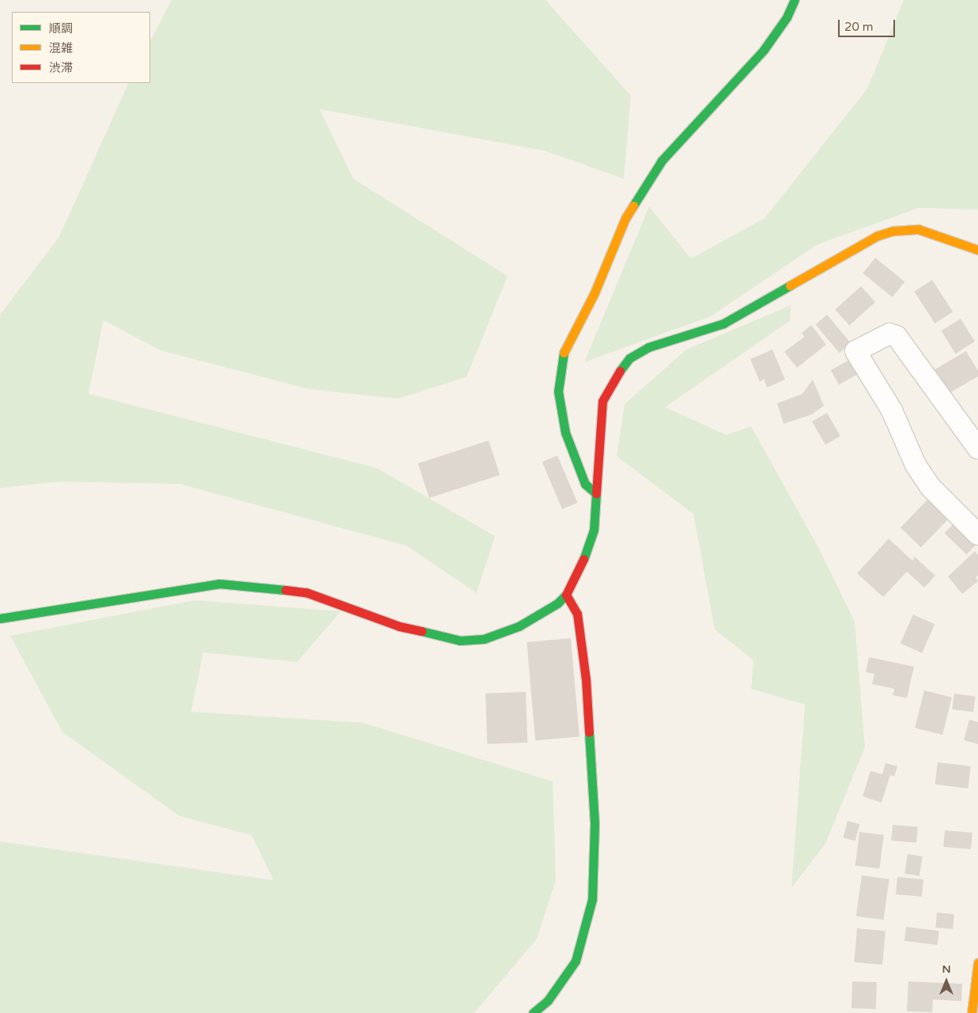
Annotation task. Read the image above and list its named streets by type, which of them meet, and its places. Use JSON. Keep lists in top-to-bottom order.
{
  "legend": ["順調", "混雑", "渋滞"],
  "scale_bar": "20 m",
  "north": "top"
}
